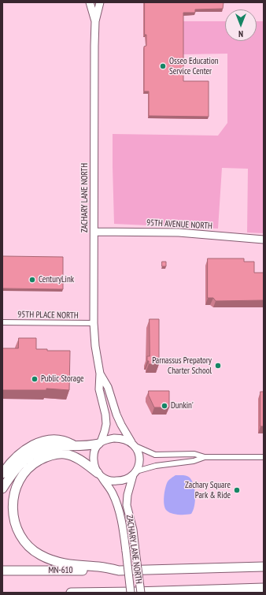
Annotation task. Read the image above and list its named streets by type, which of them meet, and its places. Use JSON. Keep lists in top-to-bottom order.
{
  "streets": {
    "highway": ["MN-610"],
    "main road": ["ZACHARY LANE NORTH", "95TH AVENUE NORTH"],
    "street": ["95TH PLACE NORTH"]
  },
  "crossings": [
    ["ZACHARY LANE NORTH", "95TH AVENUE NORTH"],
    ["ZACHARY LANE NORTH", "95TH PLACE NORTH"]
  ],
  "places": [
    "Osseo Education Service Center",
    "CenturyLink",
    "Parnassus Prepatory Charter School",
    "Public Storage",
    "Dunkin'",
    "Zachary Square Park & Ride"
  ],
  "north": "bottom"
}
